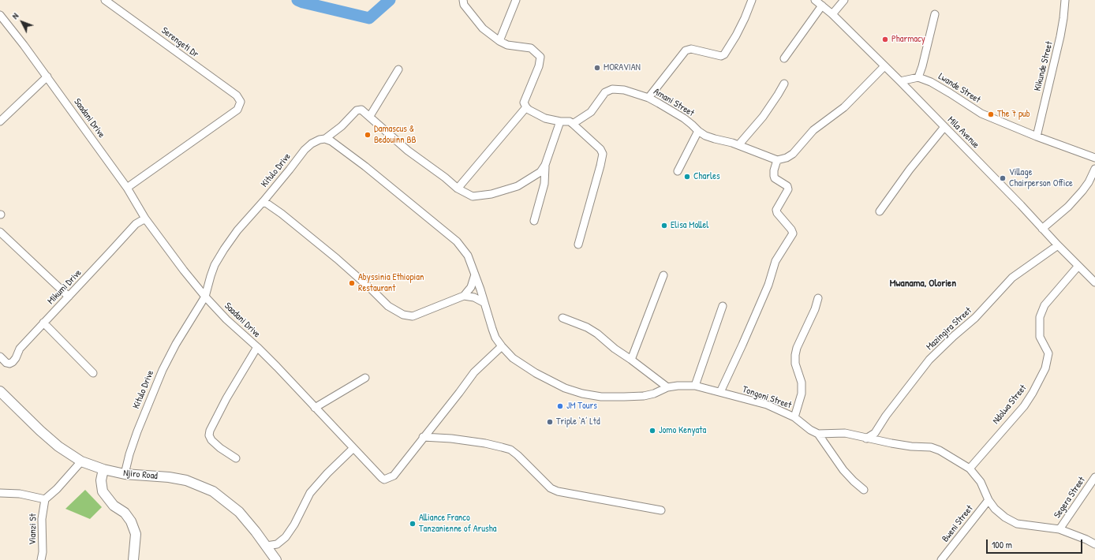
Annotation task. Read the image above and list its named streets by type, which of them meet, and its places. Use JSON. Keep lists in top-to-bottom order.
{
  "streets": {
    "street": [
      "Serengeti Dr",
      "Kikunde Street",
      "Lwande Street",
      "Amani Street",
      "Saadani Drive",
      "Mila Avenue",
      "Kitulo Drive",
      "Mikumi Drive",
      "Mazingira Street",
      "Tongoni Street",
      "Ndolwa Street",
      "Njiro Road",
      "Segera Street",
      "Bweni Street",
      "Vianzi St"
    ]
  },
  "crossings": [
    ["Serengeti Dr", "Saadani Drive"],
    ["Kikunde Street", "Lwande Street"],
    ["Saadani Drive", "Kitulo Drive"],
    ["Saadani Drive", "Mikumi Drive"],
    ["Saadani Drive", "Tongoni Street"],
    ["Mila Avenue", "Mazingira Street"],
    ["Mila Avenue", "Ndolwa Street"],
    ["Kitulo Drive", "Njiro Road"]
  ],
  "districts": ["Mwanama, Olorien"],
  "places": [
    "Pharmacy",
    "MORAVIAN",
    "The 7 pub",
    "Damascus & Bedouinn BB",
    "Charles",
    "Village Chairperson Office",
    "Elisa Mollel",
    "Abyssinia Ethiopian Restaurant",
    "JM Tours",
    "Triple ‘A’ Ltd",
    "Jomo Kenyata",
    "Alliance Franco Tanzanienne of Arusha"
  ],
  "scale_bar": "100 m",
  "north": "top left"
}
